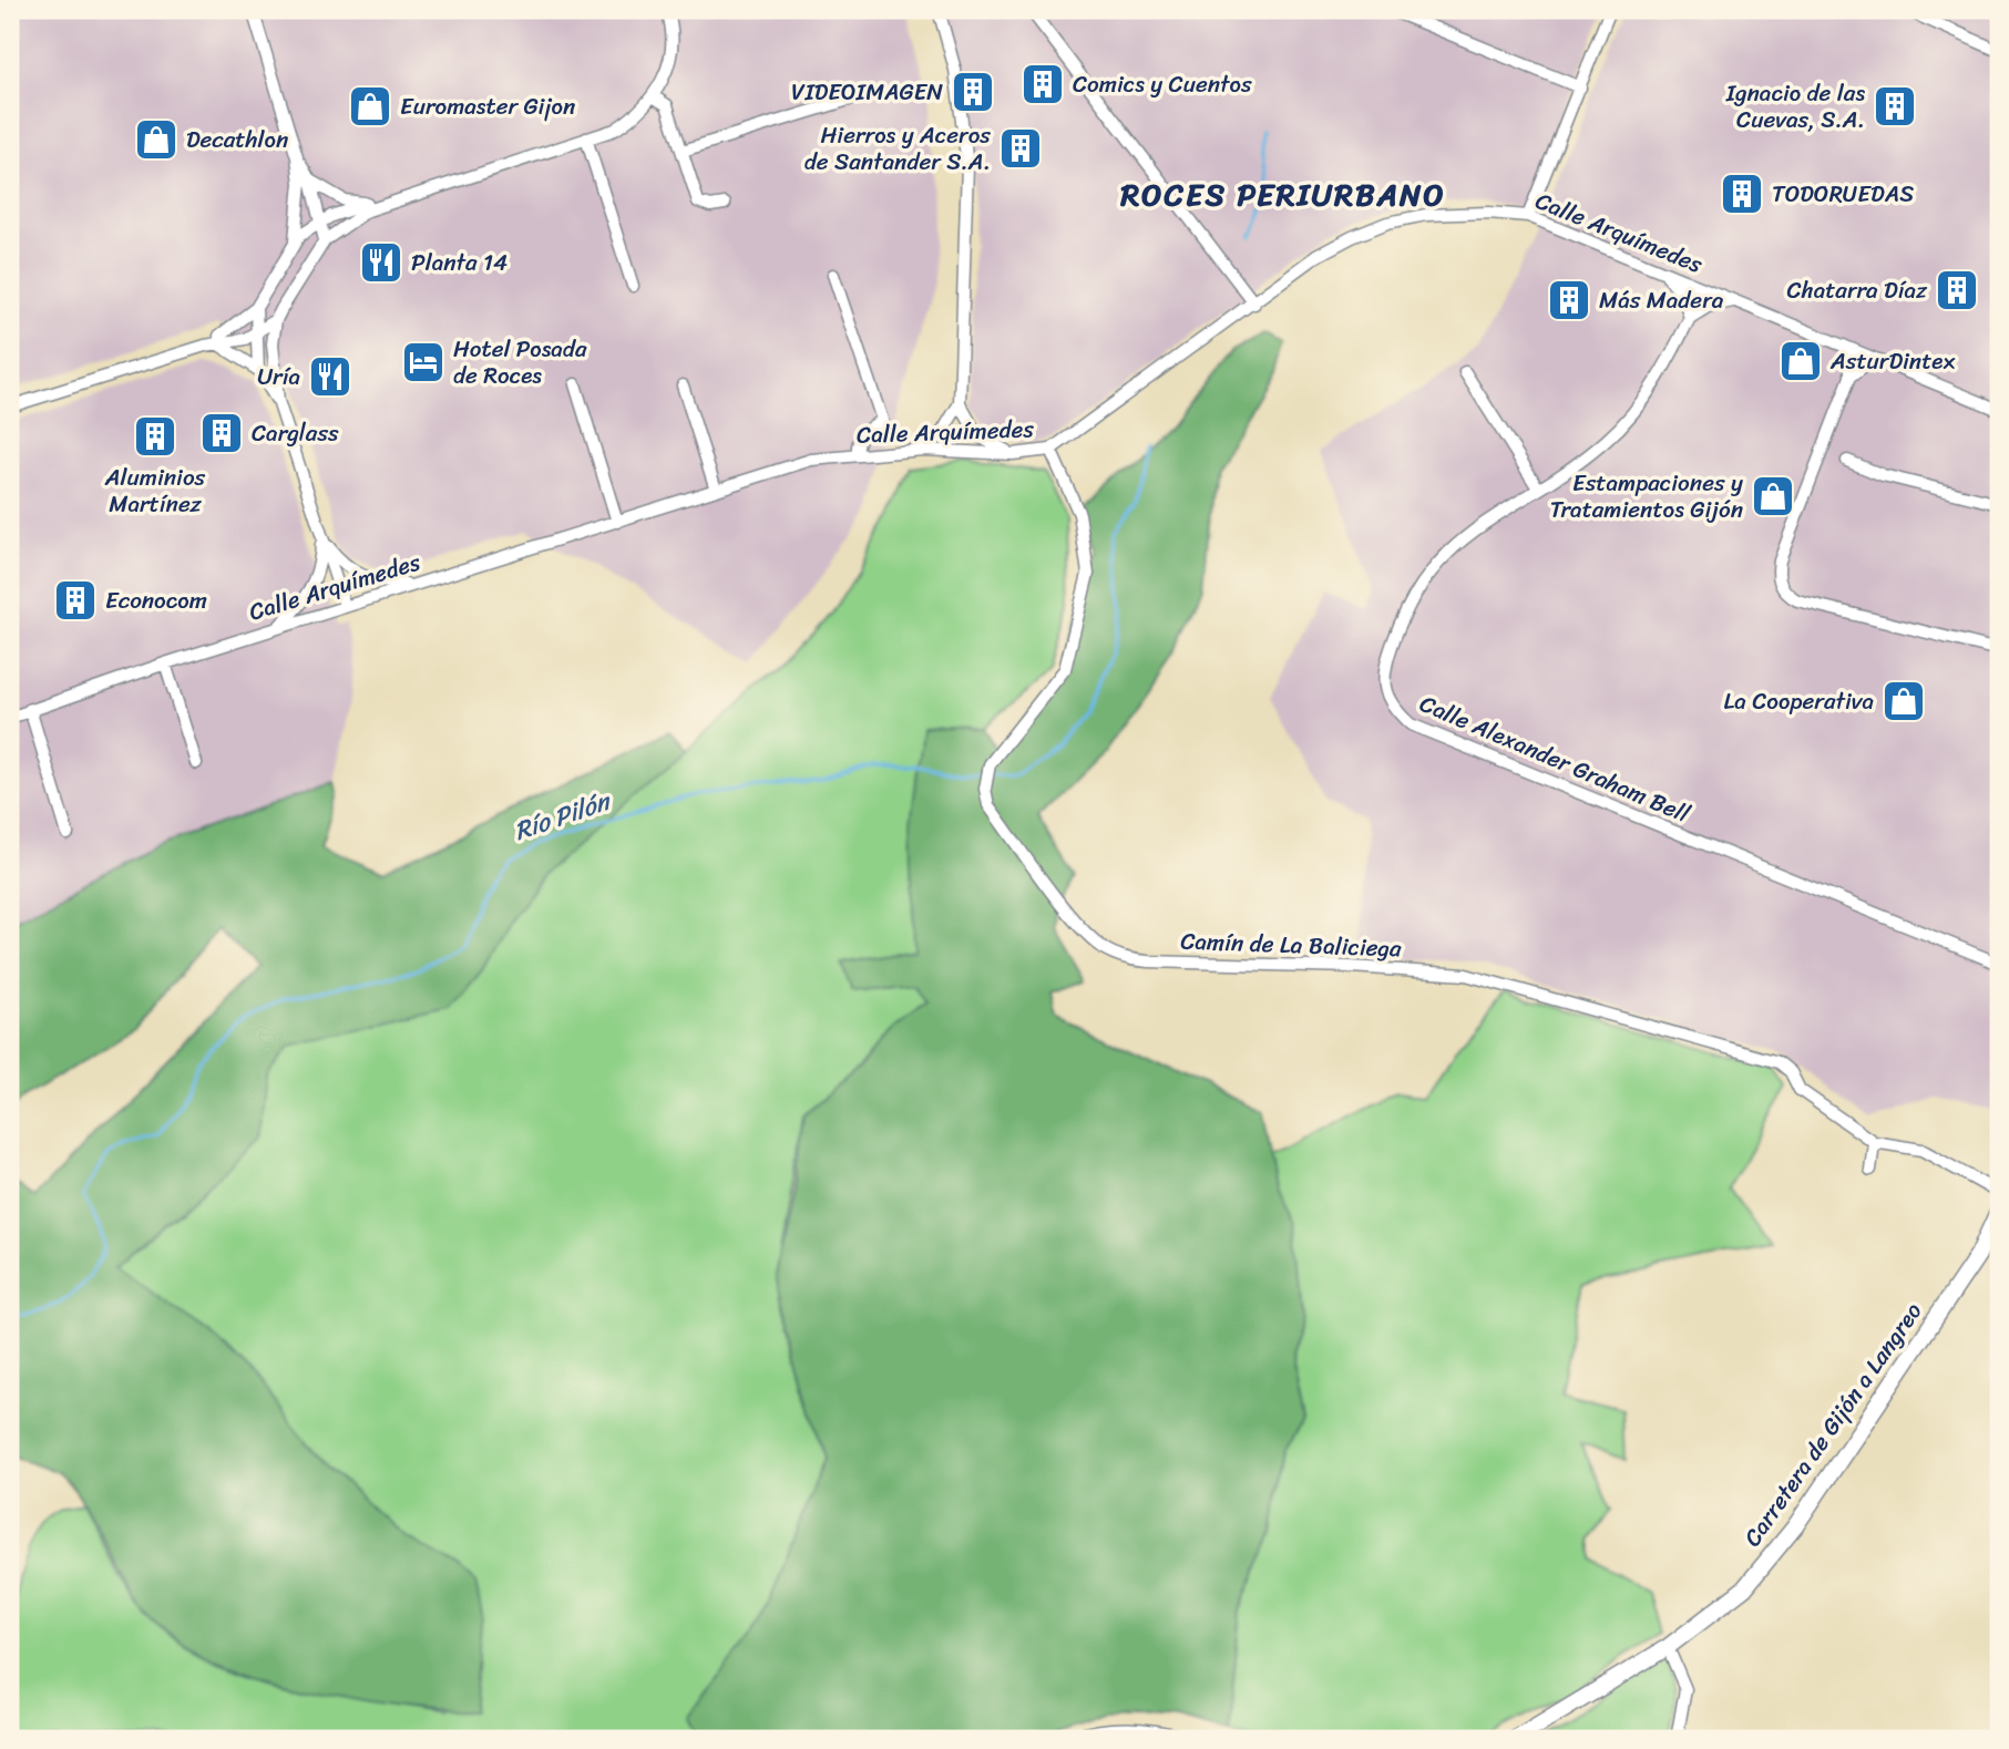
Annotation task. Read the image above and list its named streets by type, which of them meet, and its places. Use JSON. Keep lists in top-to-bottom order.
{
  "streets": {
    "street": [
      "Calle Arquímedes",
      "Calle Alexander Graham Bell",
      "Camín de La Baliciega",
      "Carretera de Gijón a Langreo"
    ]
  },
  "crossings": [
    ["Calle Arquímedes", "Calle Alexander Graham Bell"],
    ["Calle Arquímedes", "Camín de La Baliciega"]
  ],
  "districts": ["ROCES PERIURBANO"],
  "water": ["Río Pilón"],
  "places": {
    "building": [
      "Comics y Cuentos",
      "VIDEOIMAGEN",
      "Ignacio de las Cuevas, S.A.",
      "Hierros y Aceros de Santander S.A.",
      "TODORUEDAS",
      "Chatarra Díaz",
      "Más Madera",
      "Carglass",
      "Aluminios Martínez",
      "Econocom"
    ],
    "shop": [
      "Euromaster Gijon",
      "Decathlon",
      "AsturDintex",
      "Estampaciones y Tratamientos Gijón",
      "La Cooperativa"
    ],
    "restaurant": ["Planta 14", "Uría"],
    "hotel": ["Hotel Posada de Roces"]
  }
}
